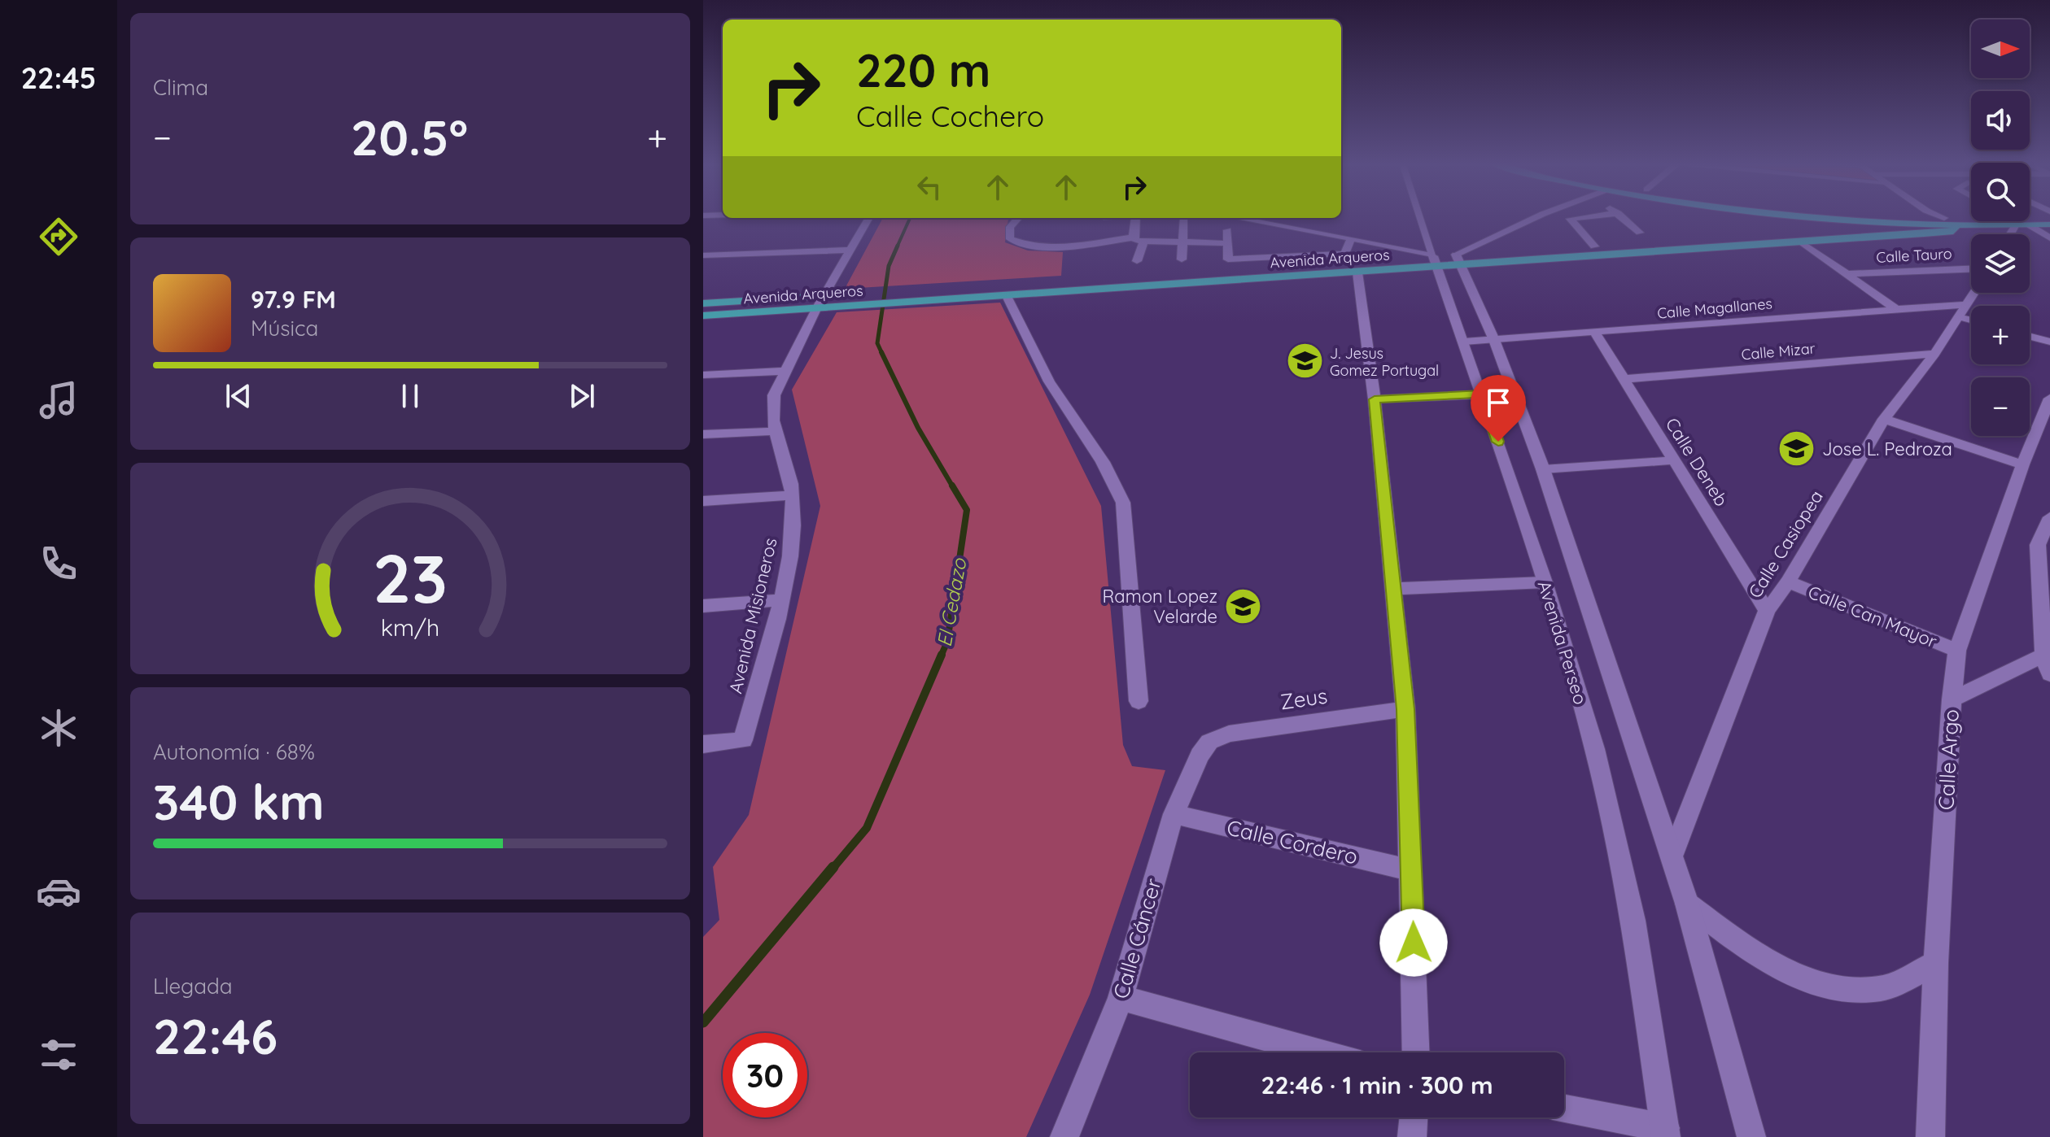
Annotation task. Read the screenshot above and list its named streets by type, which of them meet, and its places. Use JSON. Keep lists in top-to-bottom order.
{
  "streets": {
    "main road": ["Avenida Arqueros"],
    "street": [
      "Calle Tauro",
      "Calle Magallanes",
      "Calle Mizar",
      "Calle Deneb",
      "Calle Casiopea",
      "Avenida Misioneros",
      "Calle Can Mayor",
      "Avenida Perseo",
      "Zeus",
      "Calle Argo",
      "Calle Cordero",
      "Calle Cáncer"
    ]
  },
  "crossings": [
    ["Avenida Arqueros", "Avenida Misioneros"],
    ["Avenida Arqueros", "Avenida Perseo"],
    ["Calle Magallanes", "Calle Deneb"],
    ["Calle Magallanes", "Calle Casiopea"],
    ["Calle Magallanes", "Avenida Perseo"],
    ["Calle Mizar", "Calle Deneb"],
    ["Calle Mizar", "Calle Casiopea"],
    ["Calle Deneb", "Calle Casiopea"],
    ["Calle Casiopea", "Calle Can Mayor"],
    ["Calle Casiopea", "Avenida Perseo"],
    ["Calle Can Mayor", "Calle Argo"],
    ["Zeus", "Calle Cáncer"],
    ["Calle Cordero", "Calle Cáncer"]
  ],
  "water": ["El Cedazo"],
  "places": {
    "school or university": ["J. Jesus Gomez Portugal", "Jose L. Pedroza", "Ramon Lopez Velarde"]
  },
  "north": "right",
  "page": {
    "tabs": "22:45",
    "tile": [
      "Clima",
      ["Autonomía · 68%", "340 km"],
      ["Llegada", "22:46"]
    ],
    "map_buttons": ["+", "−"],
    "turn": ["220 m", "Calle Cochero"],
    "heat": ["−", "20.5°", "+"],
    "song": ["97.9 FM", "Música"],
    "limit": "30",
    "trip": "22:46 · 1 min · 300 m",
    "gauge": ["23", "km/h"]
  }
}
